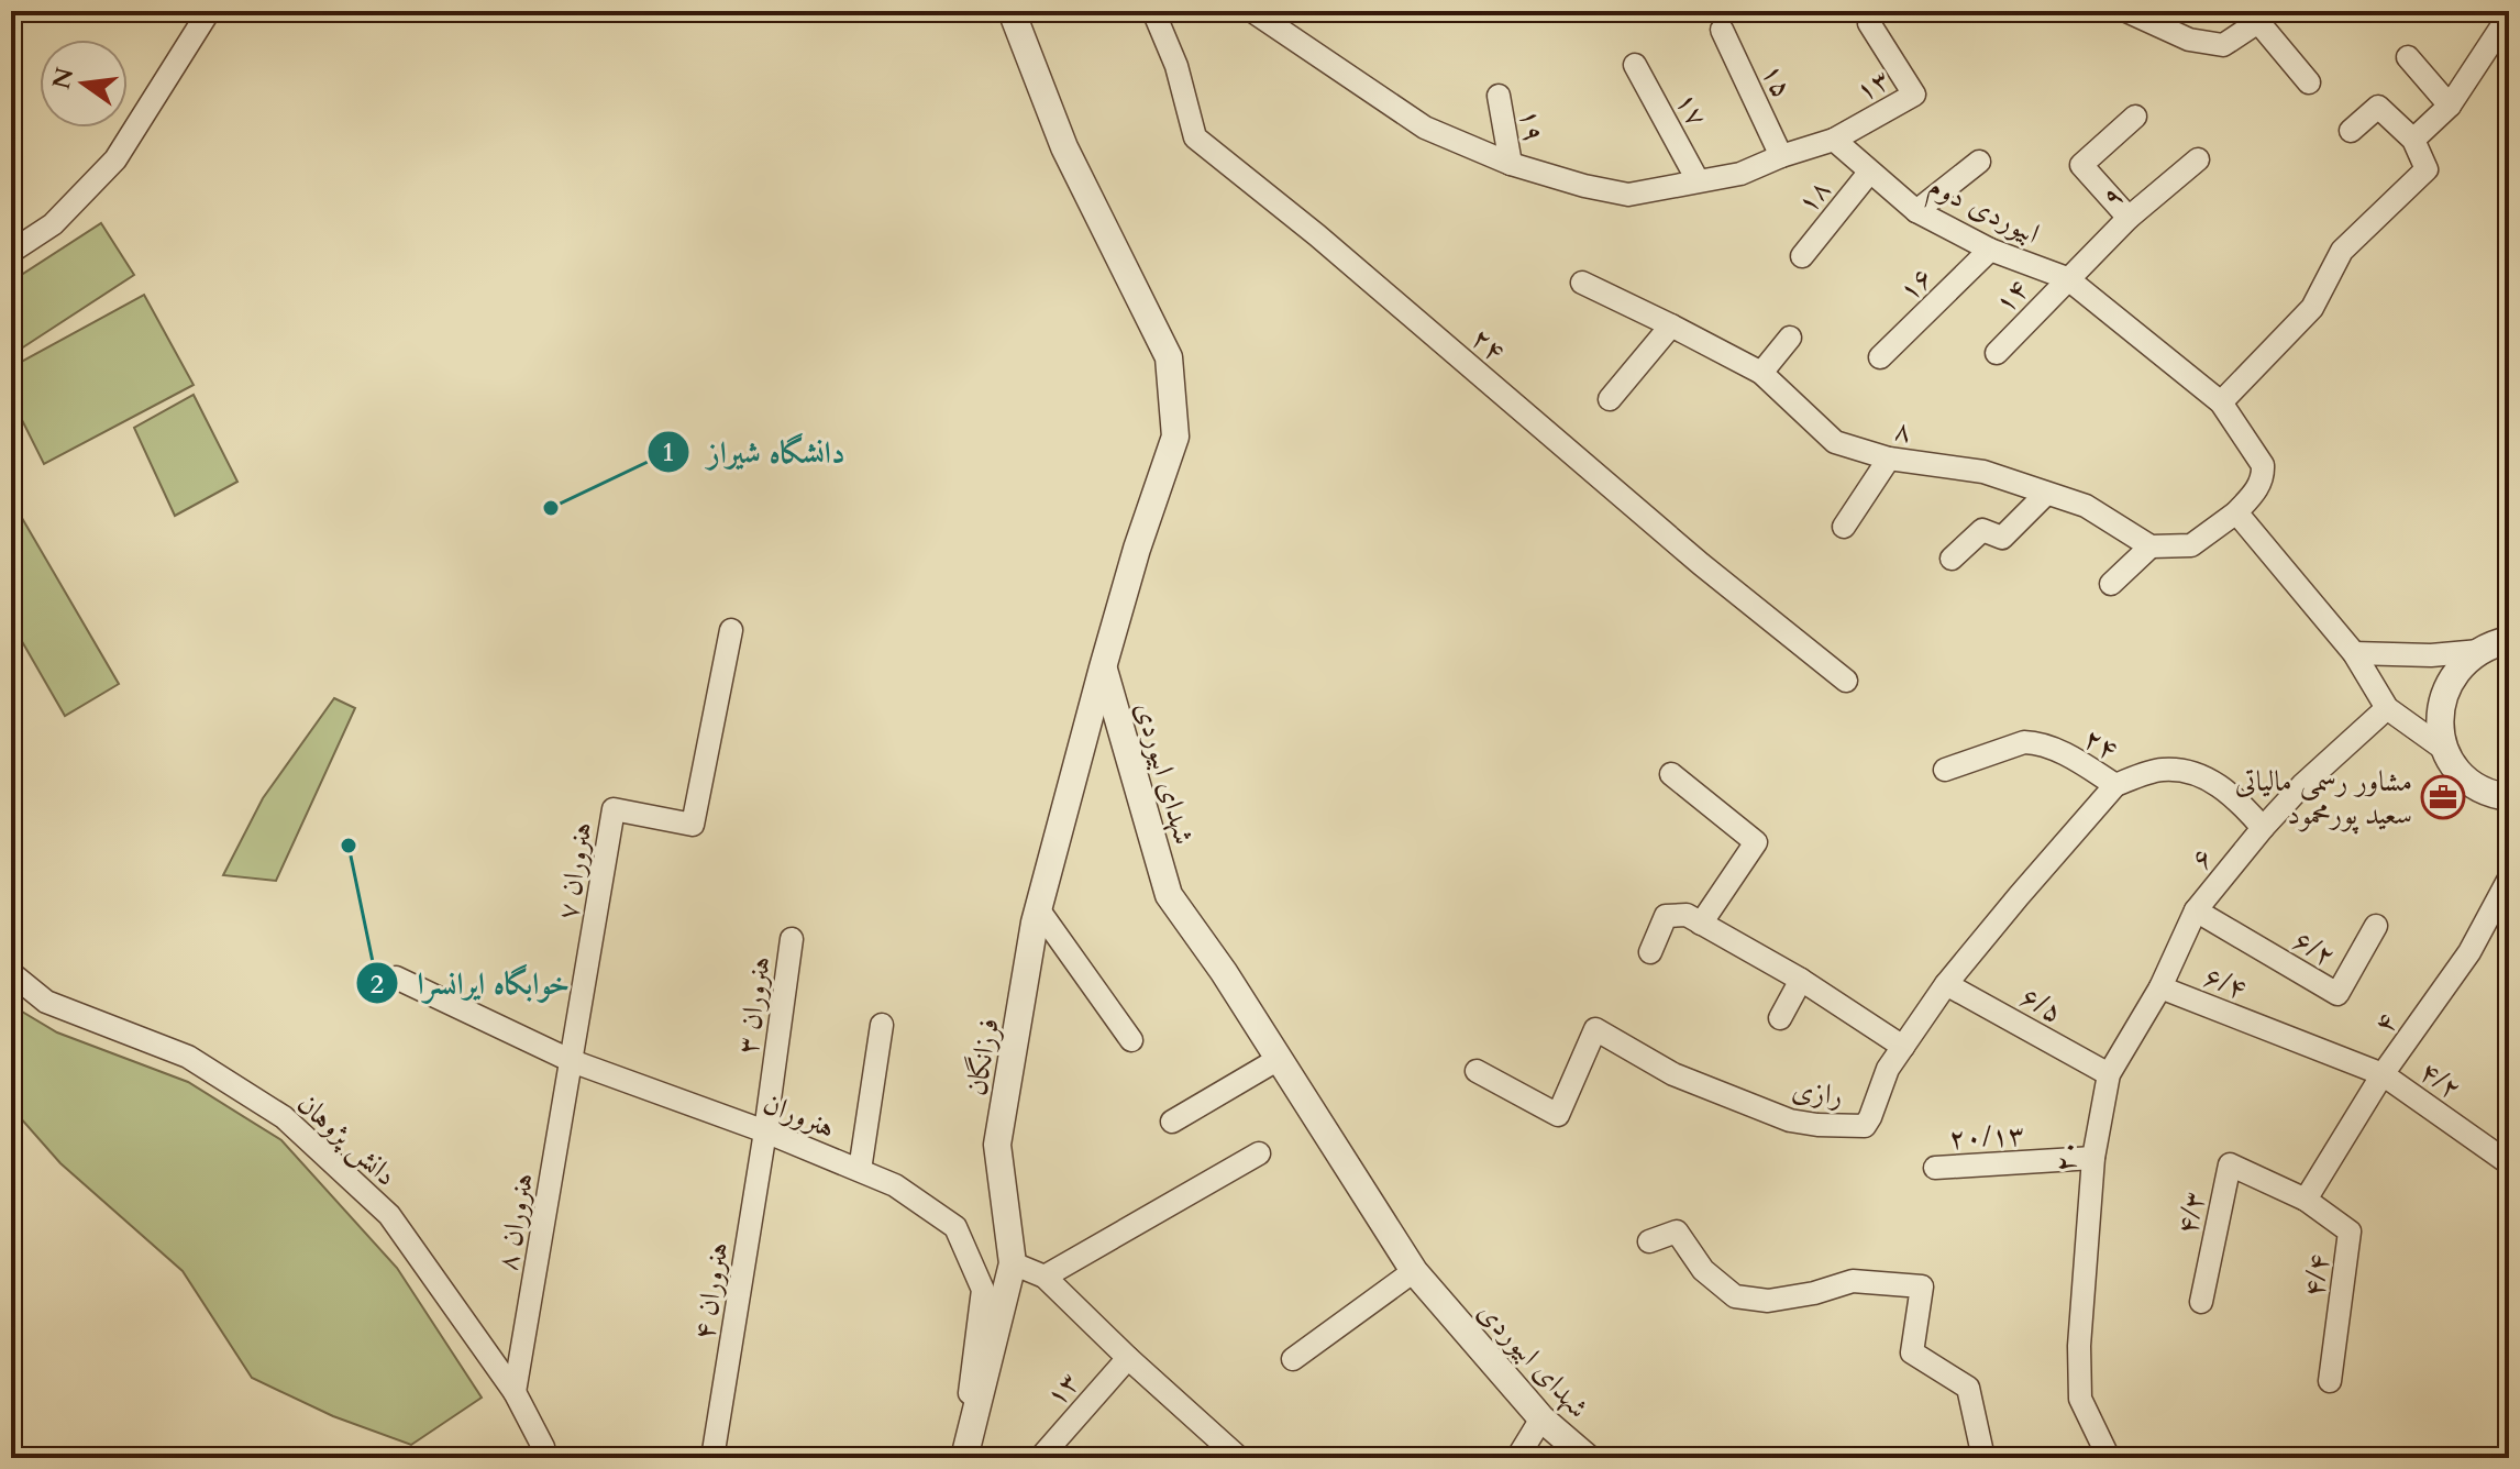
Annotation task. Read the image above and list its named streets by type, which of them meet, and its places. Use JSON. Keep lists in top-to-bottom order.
{
  "streets": {
    "street": [
      "۱۵",
      "۱۳",
      "۱۷",
      "۱۹",
      "۱۸",
      "۹",
      "ابیوردی دوم",
      "۱۶",
      "۱۴",
      "۲۴",
      "۸",
      "شهدای ابیوردی",
      "۶",
      "هنروران ۷",
      "۶/۲",
      "۶/۴",
      "۶/۵",
      "هنروران ۳",
      "۴",
      "فرزانگان",
      "۴/۲",
      "رازی",
      "هنروران",
      "۲۰/۱۳",
      "دانش پژوهان",
      "۲۰",
      "۴/۳",
      "هنروران ۸",
      "۴/۴",
      "هنروران ۴"
    ]
  },
  "crossings": [
    ["۱۳", "ابیوردی دوم"],
    ["۱۸", "ابیوردی دوم"],
    ["۹", "ابیوردی دوم"],
    ["۹", "۱۴"],
    ["ابیوردی دوم", "۱۶"],
    ["ابیوردی دوم", "۱۴"],
    ["۲۴", "۶"],
    ["۲۴", "رازی"],
    ["شهدای ابیوردی", "فرزانگان"],
    ["۶", "۶/۲"],
    ["۶", "۶/۴"],
    ["۶", "۲۰"],
    ["هنروران ۷", "هنروران"],
    ["هنروران ۷", "هنروران ۸"],
    ["۶/۴", "۴"],
    ["۶/۴", "۴/۲"],
    ["۶/۴", "۲۰"],
    ["۶/۵", "رازی"],
    ["۶/۵", "۲۰"],
    ["هنروران ۳", "هنروران"],
    ["هنروران ۳", "هنروران ۴"],
    ["۴", "۴/۲"],
    ["۴", "۴/۳"],
    ["۴", "۴/۴"],
    ["فرزانگان", "هنروران"],
    ["هنروران", "هنروران ۸"],
    ["هنروران", "هنروران ۴"],
    ["۲۰/۱۳", "۲۰"],
    ["دانش پژوهان", "هنروران ۸"],
    ["۴/۳", "۴/۴"]
  ],
  "places": {
    "other": ["دانشگاه شیراز", "خوابگاه ایرانسرا"],
    "office": ["مشاور رسمی مالیاتی سعید پورمحمود"]
  },
  "north": "left"
}
